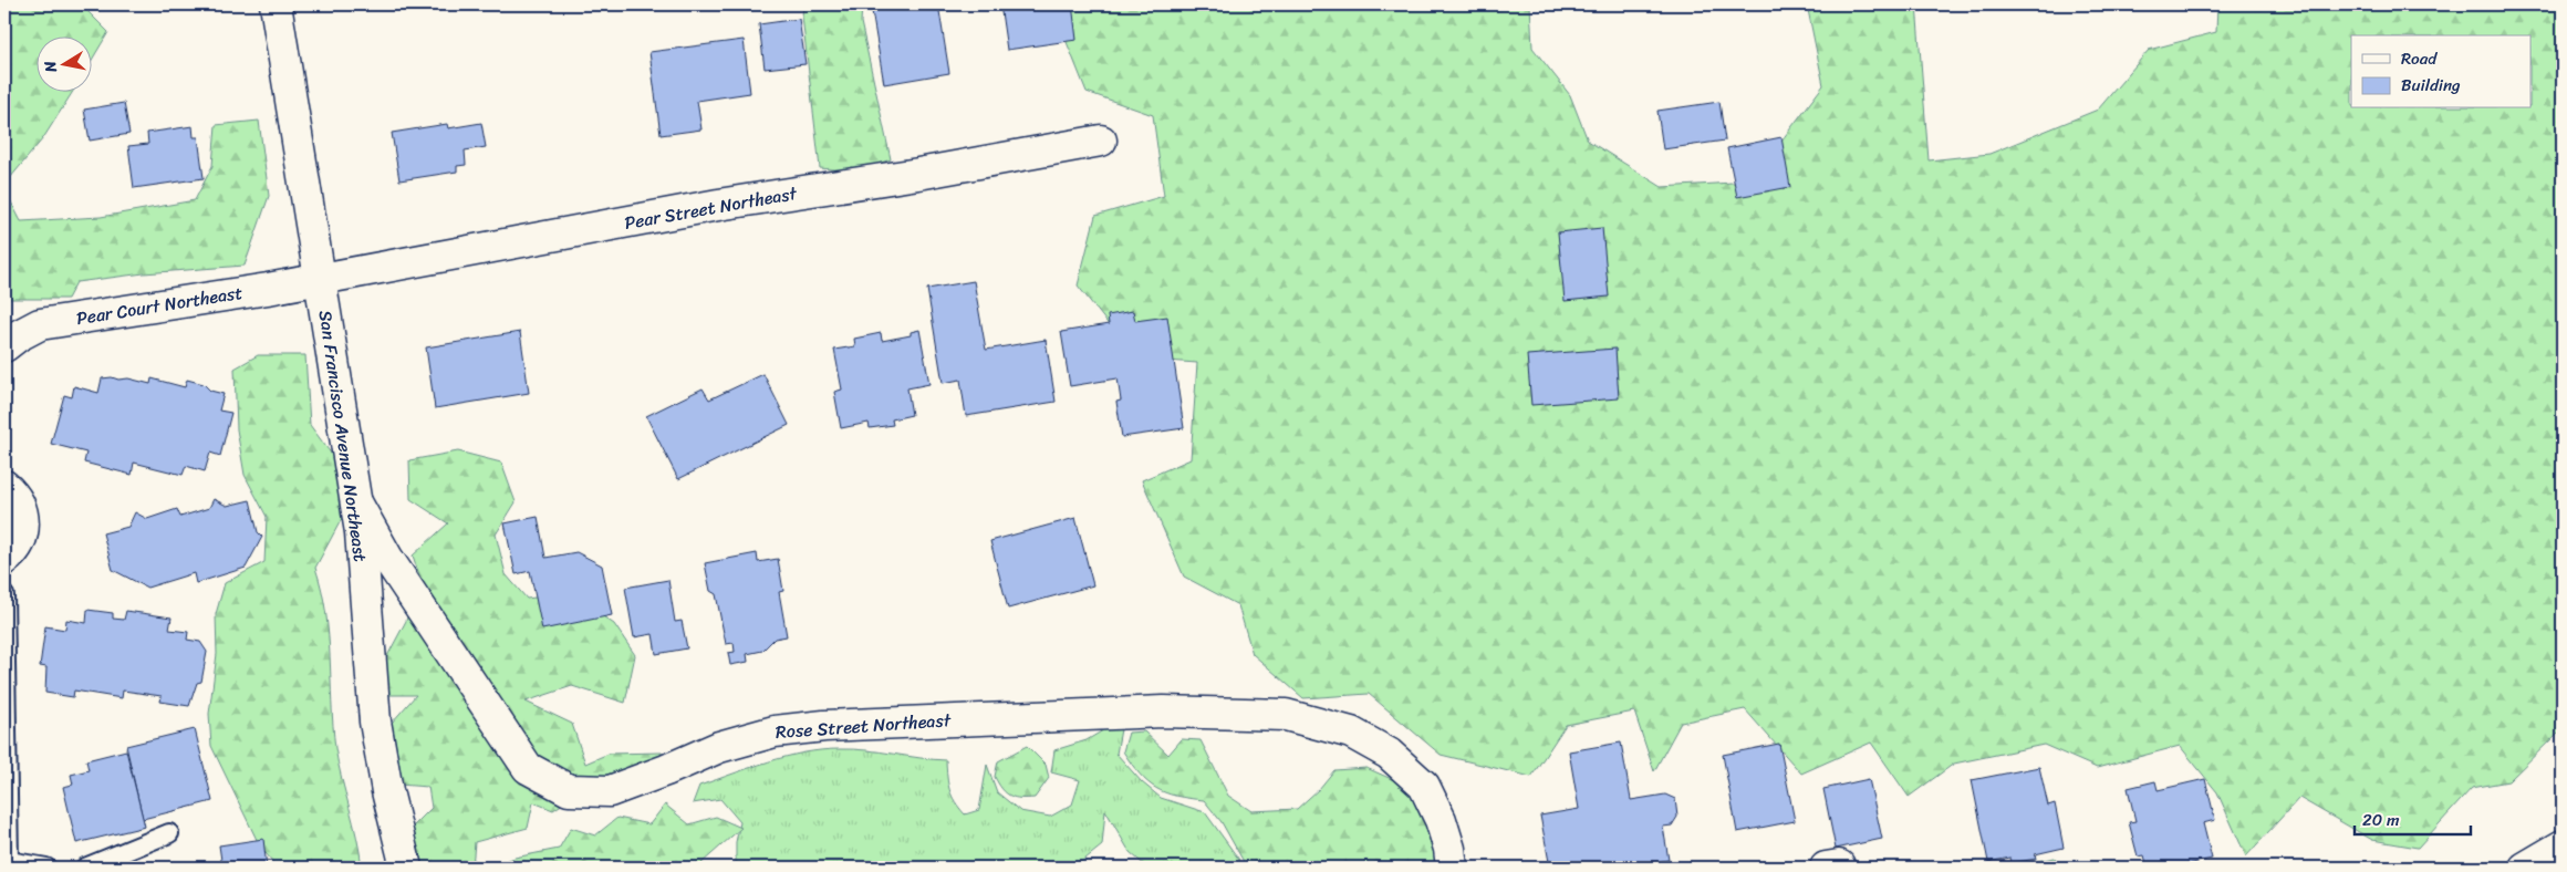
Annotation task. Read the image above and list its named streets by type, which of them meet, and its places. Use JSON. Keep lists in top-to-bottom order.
{
  "streets": {
    "street": [
      "Pear Street Northeast",
      "Pear Court Northeast",
      "San Francisco Avenue Northeast",
      "Rose Street Northeast"
    ]
  },
  "crossings": [
    ["Pear Street Northeast", "Pear Court Northeast"],
    ["Pear Street Northeast", "San Francisco Avenue Northeast"],
    ["Pear Court Northeast", "San Francisco Avenue Northeast"],
    ["San Francisco Avenue Northeast", "Rose Street Northeast"]
  ],
  "legend": ["Road", "Building"],
  "scale_bar": "20 m",
  "north": "left"
}
